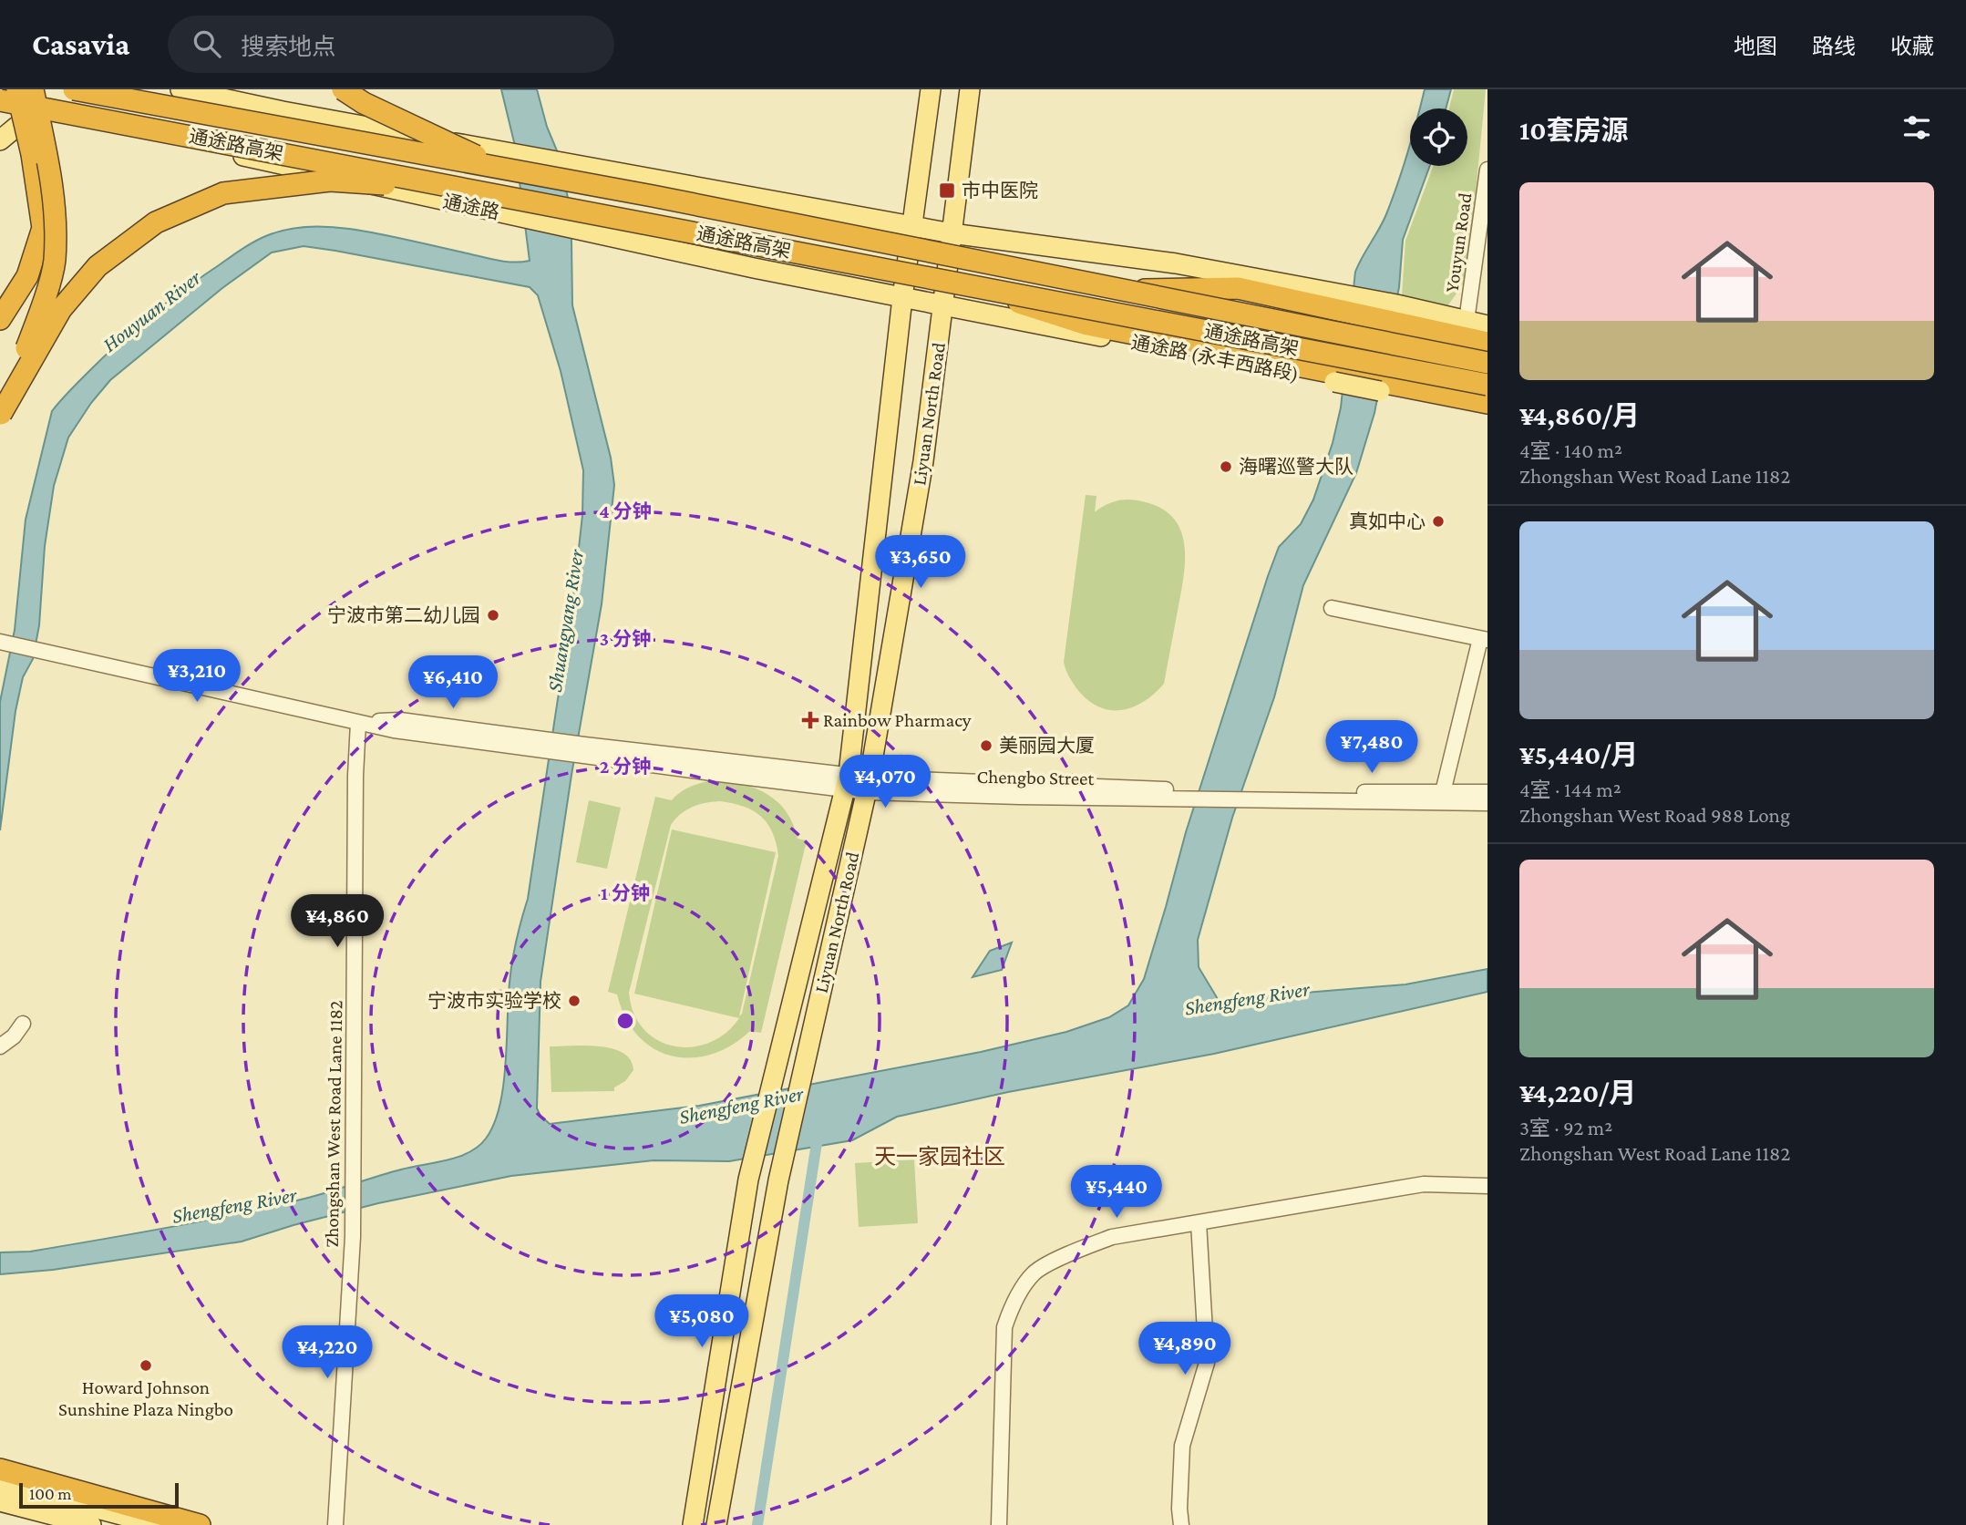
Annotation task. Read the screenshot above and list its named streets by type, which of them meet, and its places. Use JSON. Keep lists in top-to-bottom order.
{
  "streets": {
    "highway": ["通途路高架"],
    "main road": ["通途路", "通途路 (永丰西路段)", "Liyuan North Road"],
    "street": ["Youyun Road", "Chengbo Street", "Zhongshan West Road Lane 1182"]
  },
  "crossings": [
    ["通途路高架", "通途路 (永丰西路段)"],
    ["通途路", "通途路 (永丰西路段)"],
    ["通途路", "Liyuan North Road"],
    ["通途路 (永丰西路段)", "Liyuan North Road"],
    ["Liyuan North Road", "Chengbo Street"],
    ["Chengbo Street", "Zhongshan West Road Lane 1182"]
  ],
  "districts": ["天一家园社区"],
  "water": ["Houyuan River", "Shuangyang River", "Shengfeng River"],
  "places": {
    "transit": ["市中医院"],
    "other": [
      "海曙巡警大队",
      "真如中心",
      "宁波市第二幼儿园",
      "美丽园大厦",
      "宁波市实验学校",
      "Howard Johnson Sunshine Plaza Ningbo"
    ],
    "health": ["Rainbow Pharmacy"]
  },
  "scale_bar": "100 m",
  "page": {
    "header": "Casavia",
    "search": "搜索地点",
    "nav": ["地图", "路线", "收藏"],
    "heading": "10套房源",
    "list": [
      {
        "name": "¥4,860/月",
        "note": "4室 · 140 m² · Zhongshan West Road Lane 1182"
      },
      {
        "name": "¥5,440/月",
        "note": "4室 · 144 m² · Zhongshan West Road 988 Long"
      },
      {
        "name": "¥4,220/月",
        "note": "3室 · 92 m² · Zhongshan West Road Lane 1182"
      }
    ],
    "price": [
      "¥3,650",
      "¥3,210",
      "¥6,410",
      "¥7,480",
      "¥4,070",
      "¥4,860",
      "¥5,440",
      "¥5,080",
      "¥4,890",
      "¥4,220"
    ],
    "scale": "100 m"
  },
  "rings": [
    "4 分钟",
    "3 分钟",
    "2 分钟",
    "1 分钟"
  ]
}
